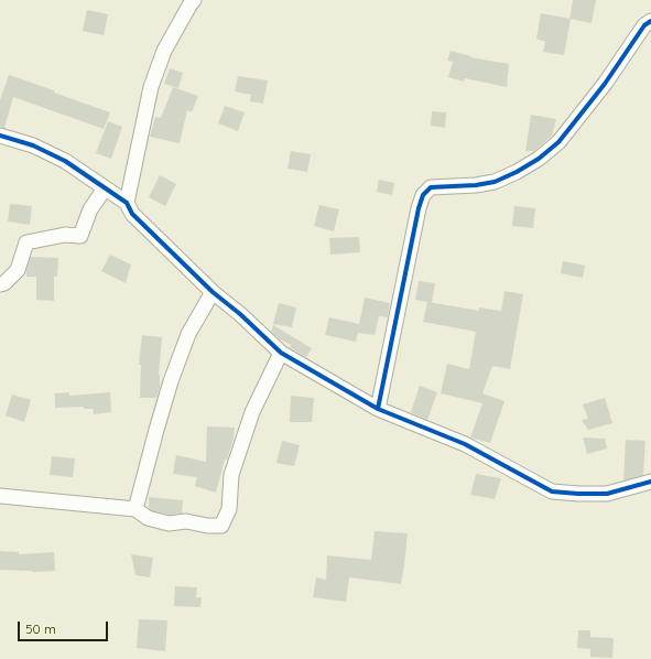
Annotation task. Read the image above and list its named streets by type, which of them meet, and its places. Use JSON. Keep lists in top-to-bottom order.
{
  "scale_bar": "50 m"
}
